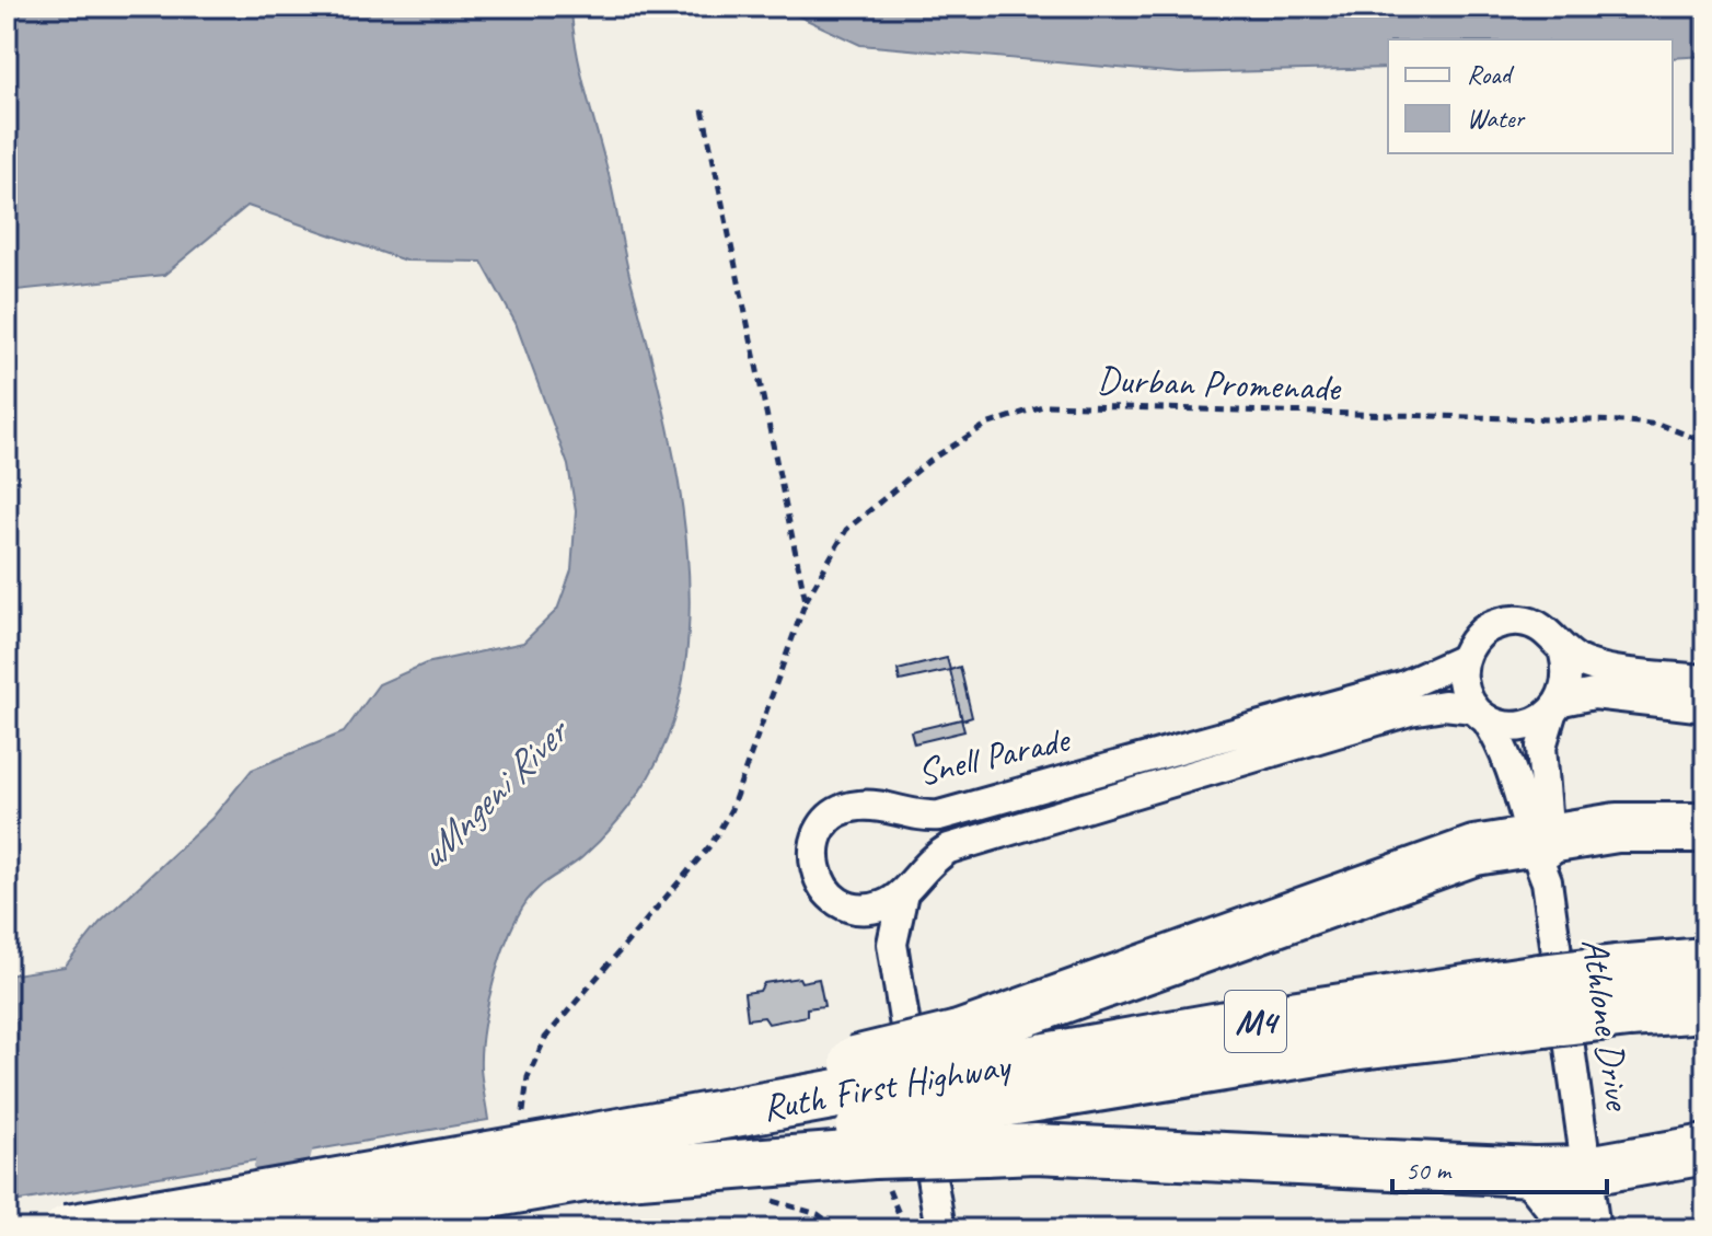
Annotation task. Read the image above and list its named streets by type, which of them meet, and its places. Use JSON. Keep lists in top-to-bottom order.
{
  "streets": {
    "highway": ["M4", "Ruth First Highway"],
    "street": ["Snell Parade", "Athlone Drive"],
    "path": ["Durban Promenade"]
  },
  "crossings": [
    ["Snell Parade", "Athlone Drive"]
  ],
  "water": ["uMngeni River"],
  "legend": ["Road", "Water"],
  "scale_bar": "50 m"
}
